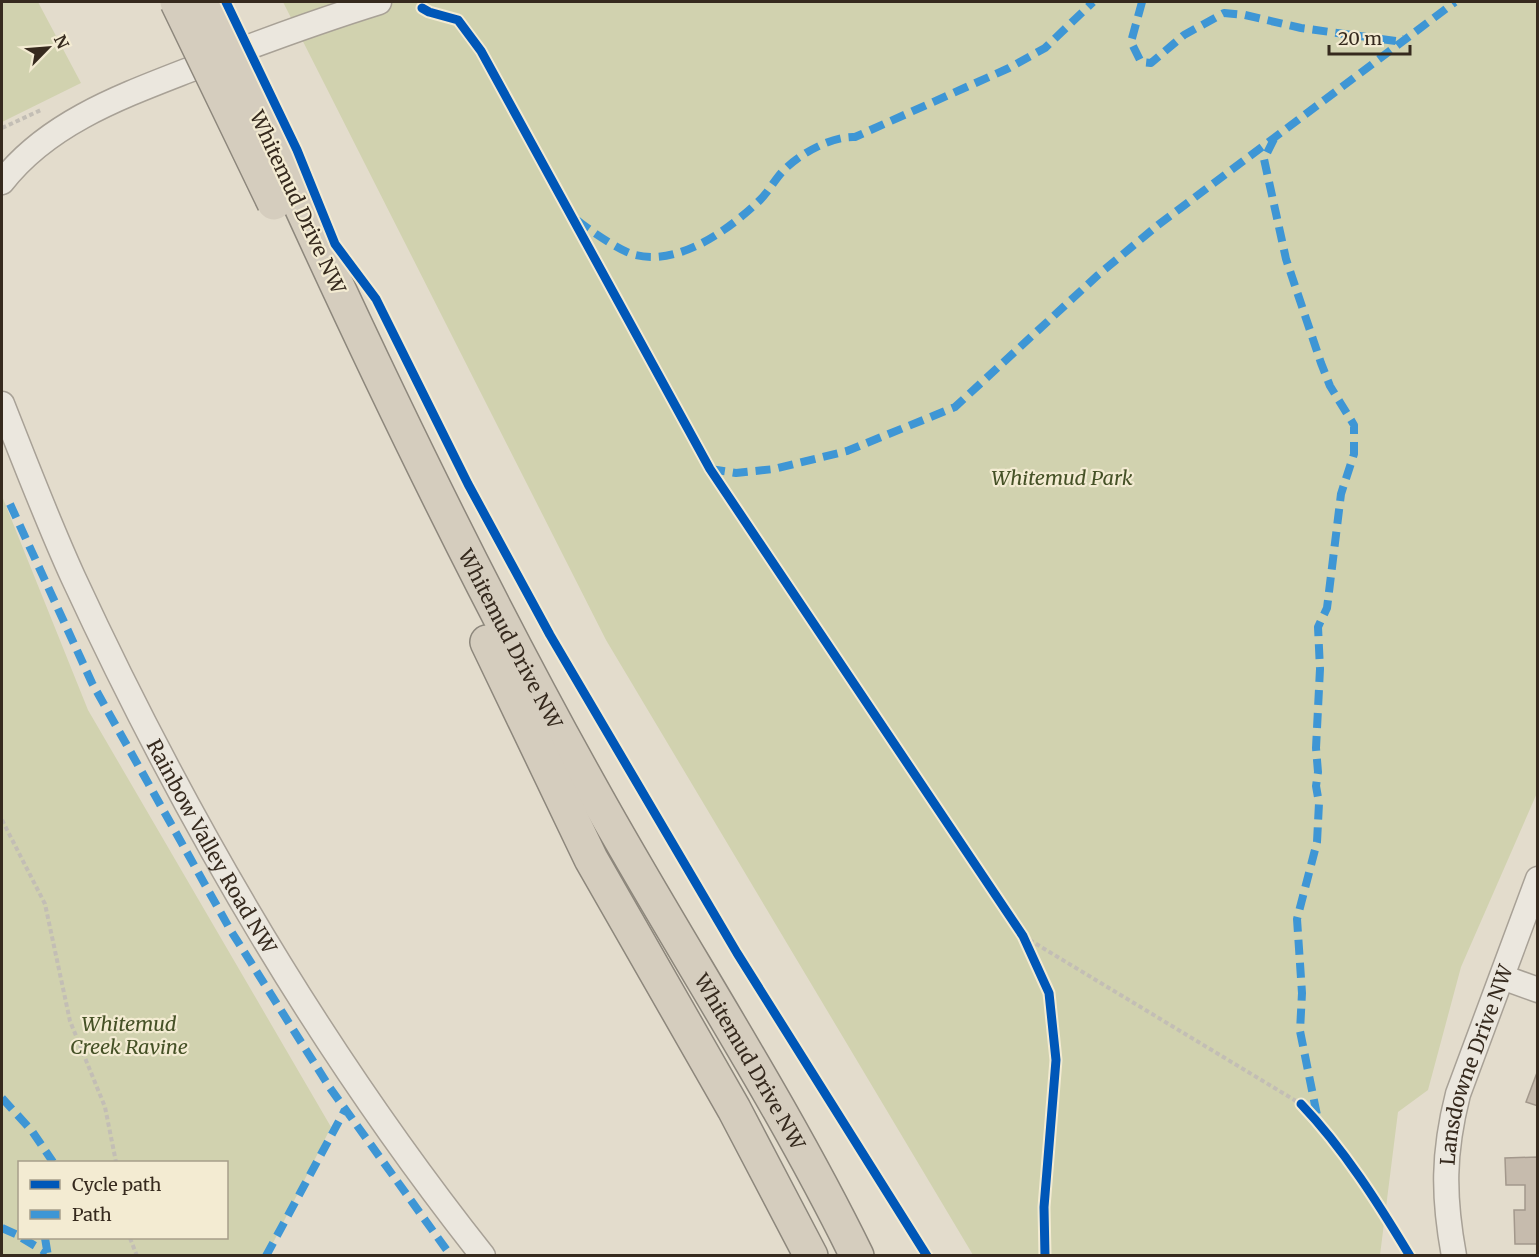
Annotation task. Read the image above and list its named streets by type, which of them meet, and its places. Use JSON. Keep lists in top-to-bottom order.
{
  "streets": {
    "highway": ["Whitemud Drive NW"],
    "street": ["Rainbow Valley Road NW", "Lansdowne Drive NW"]
  },
  "parks": ["Whitemud Park", "Whitemud Creek Ravine"],
  "legend": ["Cycle path", "Path"],
  "scale_bar": "20 m",
  "north": "top right"
}
